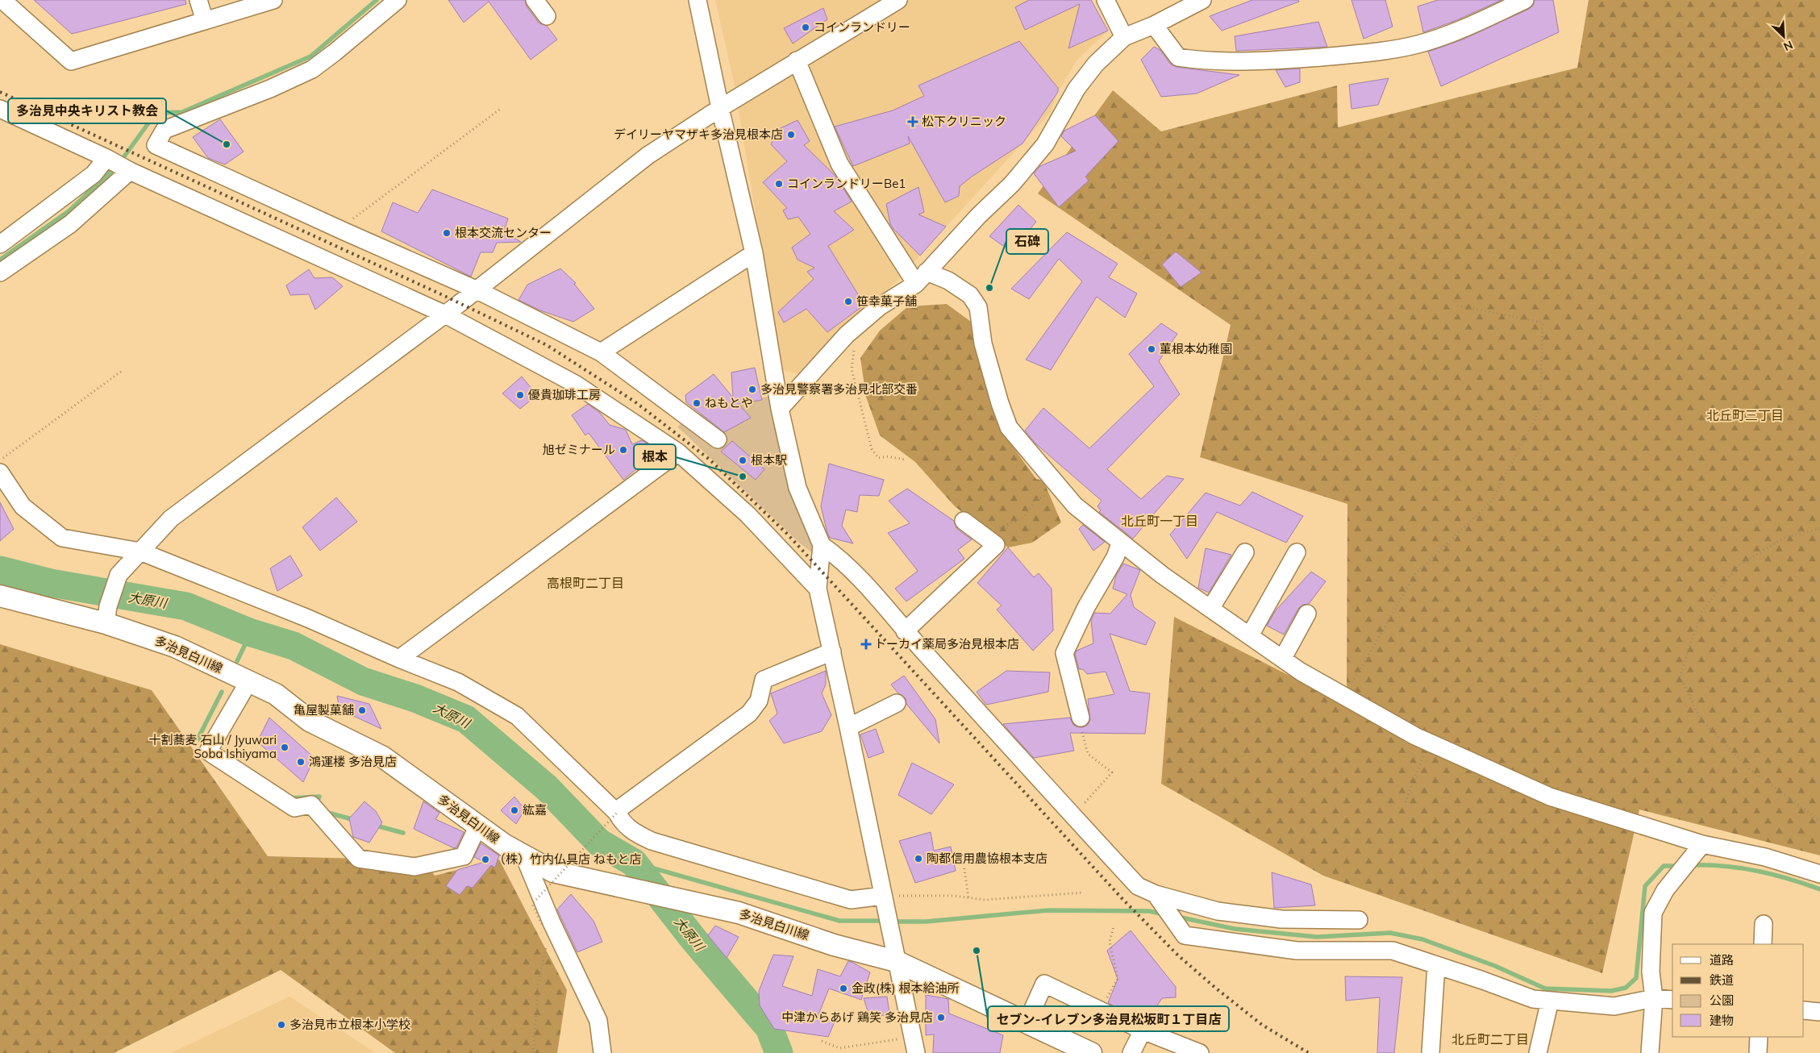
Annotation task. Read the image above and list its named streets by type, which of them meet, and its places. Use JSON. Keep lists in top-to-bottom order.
{
  "streets": {
    "main road": ["多治見白川線"]
  },
  "districts": [
    "北丘町三丁目",
    "北丘町一丁目",
    "高根町二丁目",
    "北丘町二丁目"
  ],
  "water": ["大原川"],
  "places": {
    "other": [
      "コインランドリー",
      "デイリーヤマザキ多治見根本店",
      "多治見中央キリスト教会",
      "コインランドリーBe1",
      "根本交流センター",
      "石碑",
      "笹幸菓子舗",
      "菫根本幼稚園",
      "多治見警察署多治見北部交番",
      "優貴珈琲工房",
      "ねもとや",
      "旭ゼミナール",
      "根本駅",
      "根本",
      "亀屋製菓舗",
      "十割蕎麦 石山 / Jyuwari Soba Ishiyama",
      "鴻運楼 多治見店",
      "紘嘉",
      "陶都信用農協根本支店",
      "（株）竹内仏具店 ねもと店",
      "セブン-イレブン多治見松坂町１丁目店",
      "金政(株) 根本給油所",
      "中津からあげ 鶏笑 多治見店",
      "多治見市立根本小学校"
    ],
    "health": ["松下クリニック", "トーカイ薬局多治見根本店"]
  },
  "legend": [
    "道路",
    "鉄道",
    "公園",
    "建物"
  ],
  "north": "bottom right"
}
